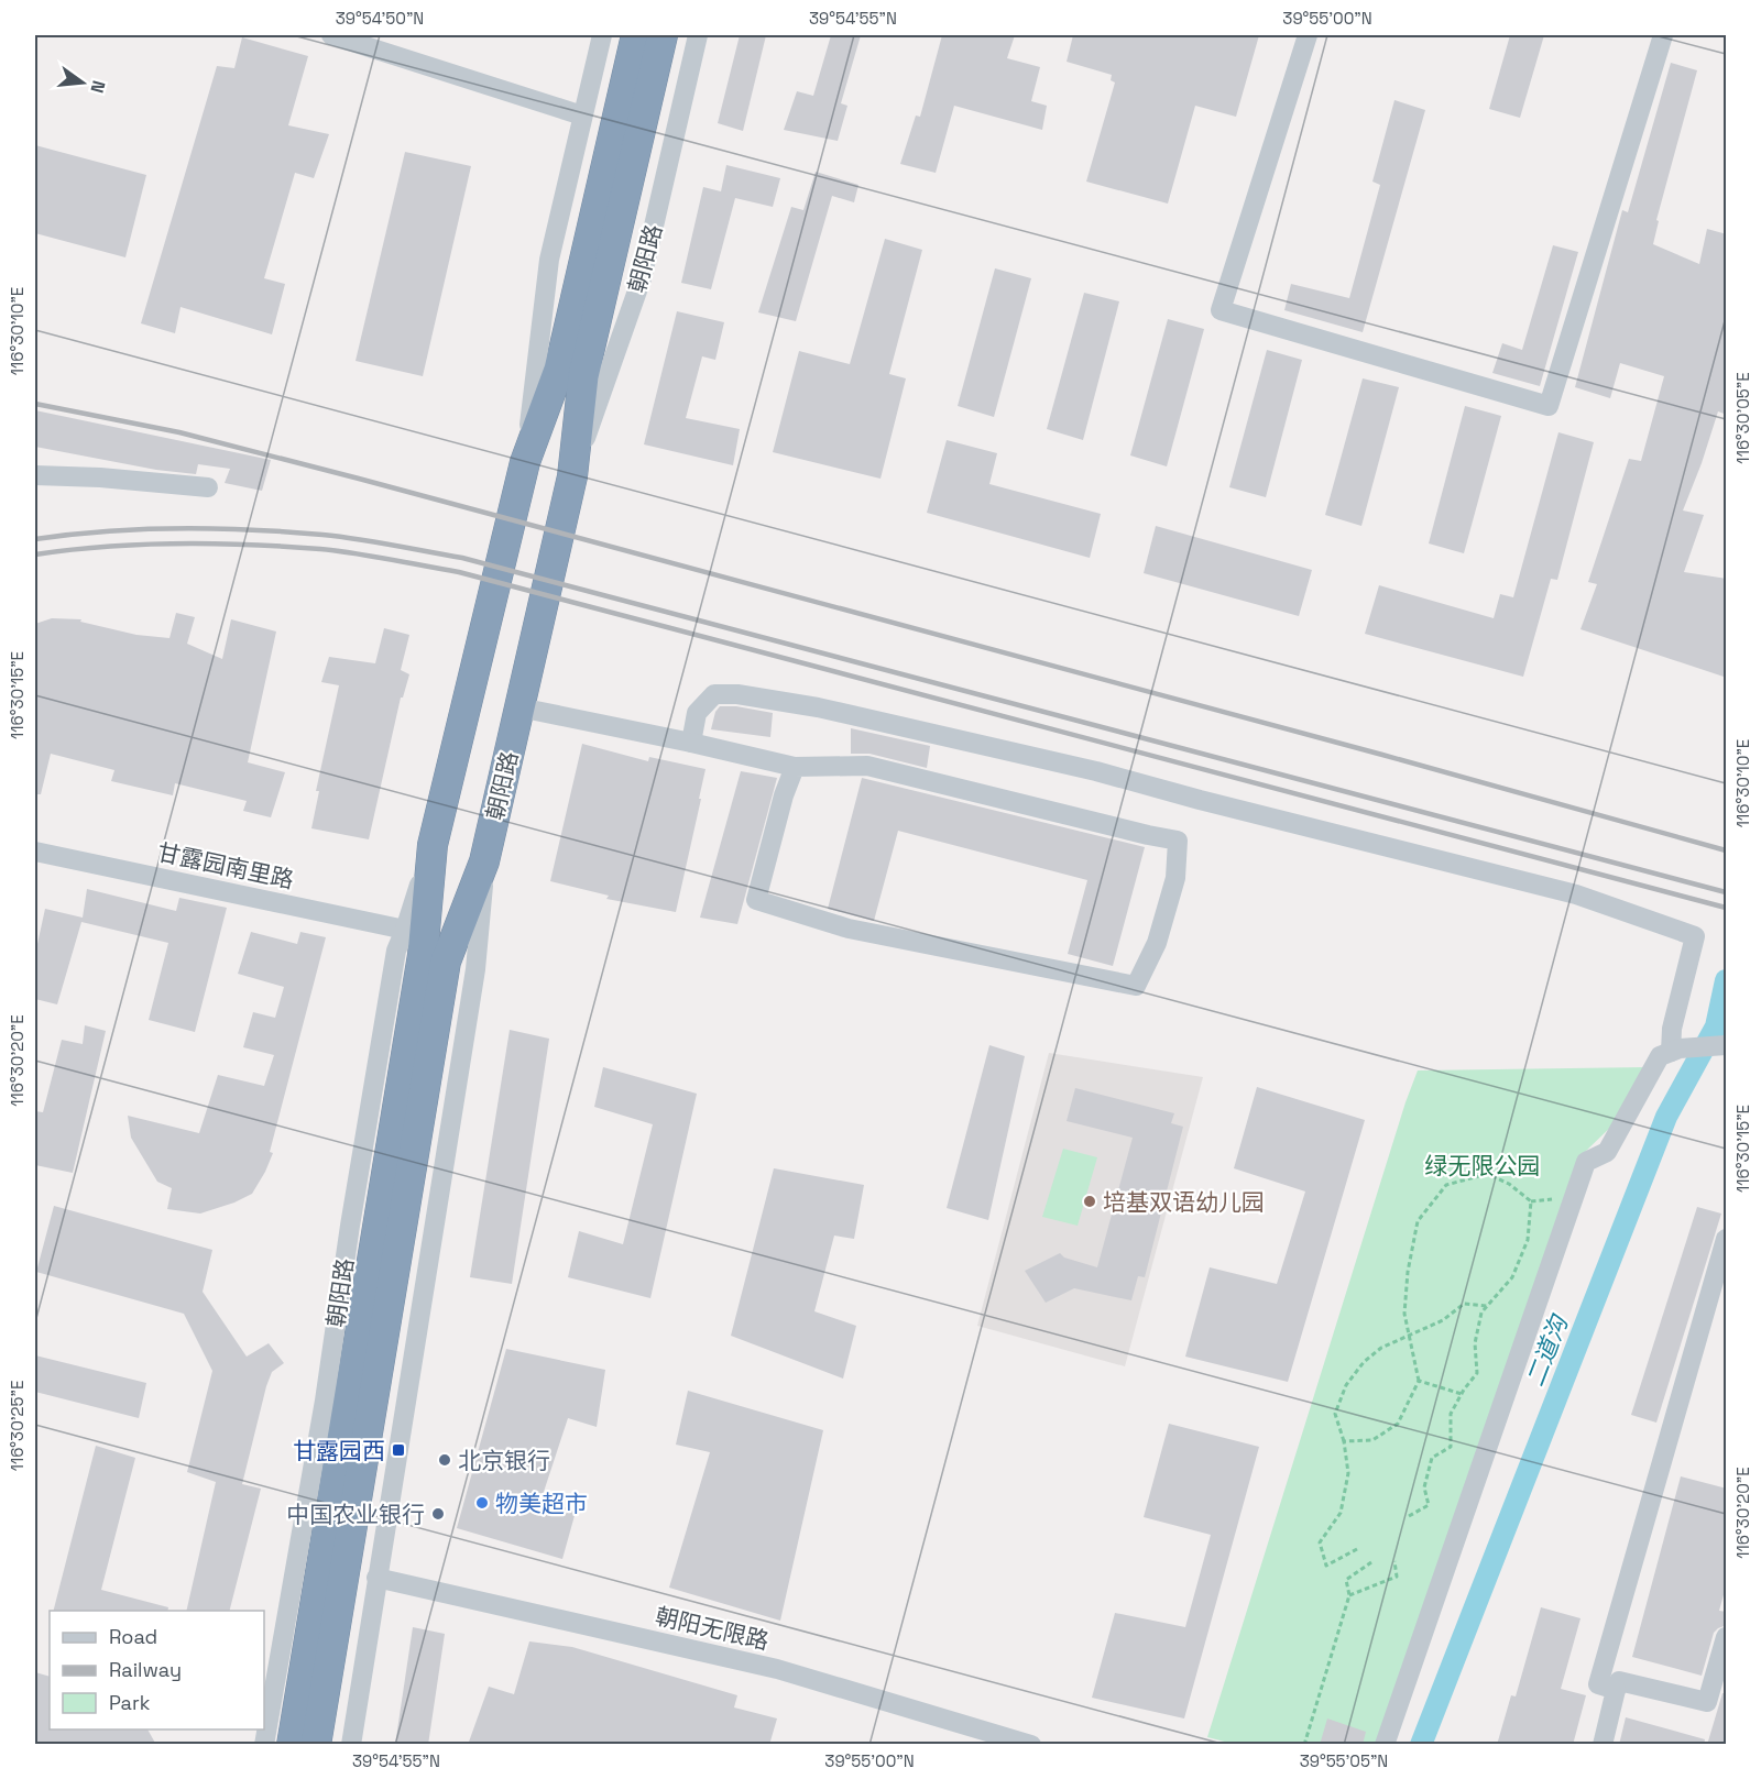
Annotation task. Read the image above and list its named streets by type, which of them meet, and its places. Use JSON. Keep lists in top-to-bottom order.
{
  "streets": {
    "highway": ["朝阳路"],
    "street": ["甘露园南里路", "朝阳无限路"]
  },
  "crossings": [
    ["朝阳路", "甘露园南里路"],
    ["朝阳路", "朝阳无限路"]
  ],
  "water": ["二道沟"],
  "parks": ["绿无限公园"],
  "places": {
    "other": [
      "培基双语幼儿园",
      "北京银行",
      "物美超市",
      "中国农业银行"
    ],
    "transit": ["甘露园西"]
  },
  "legend": ["Road", "Railway", "Park"],
  "north": "right",
  "coordinates": [
    "39°54'50\"N",
    "39°54'55\"N",
    "39°55'00\"N",
    "116°30'10\"E",
    "116°30'05\"E",
    "116°30'15\"E",
    "116°30'20\"E",
    "116°30'25\"E",
    "39°55'05\"N"
  ]
}
